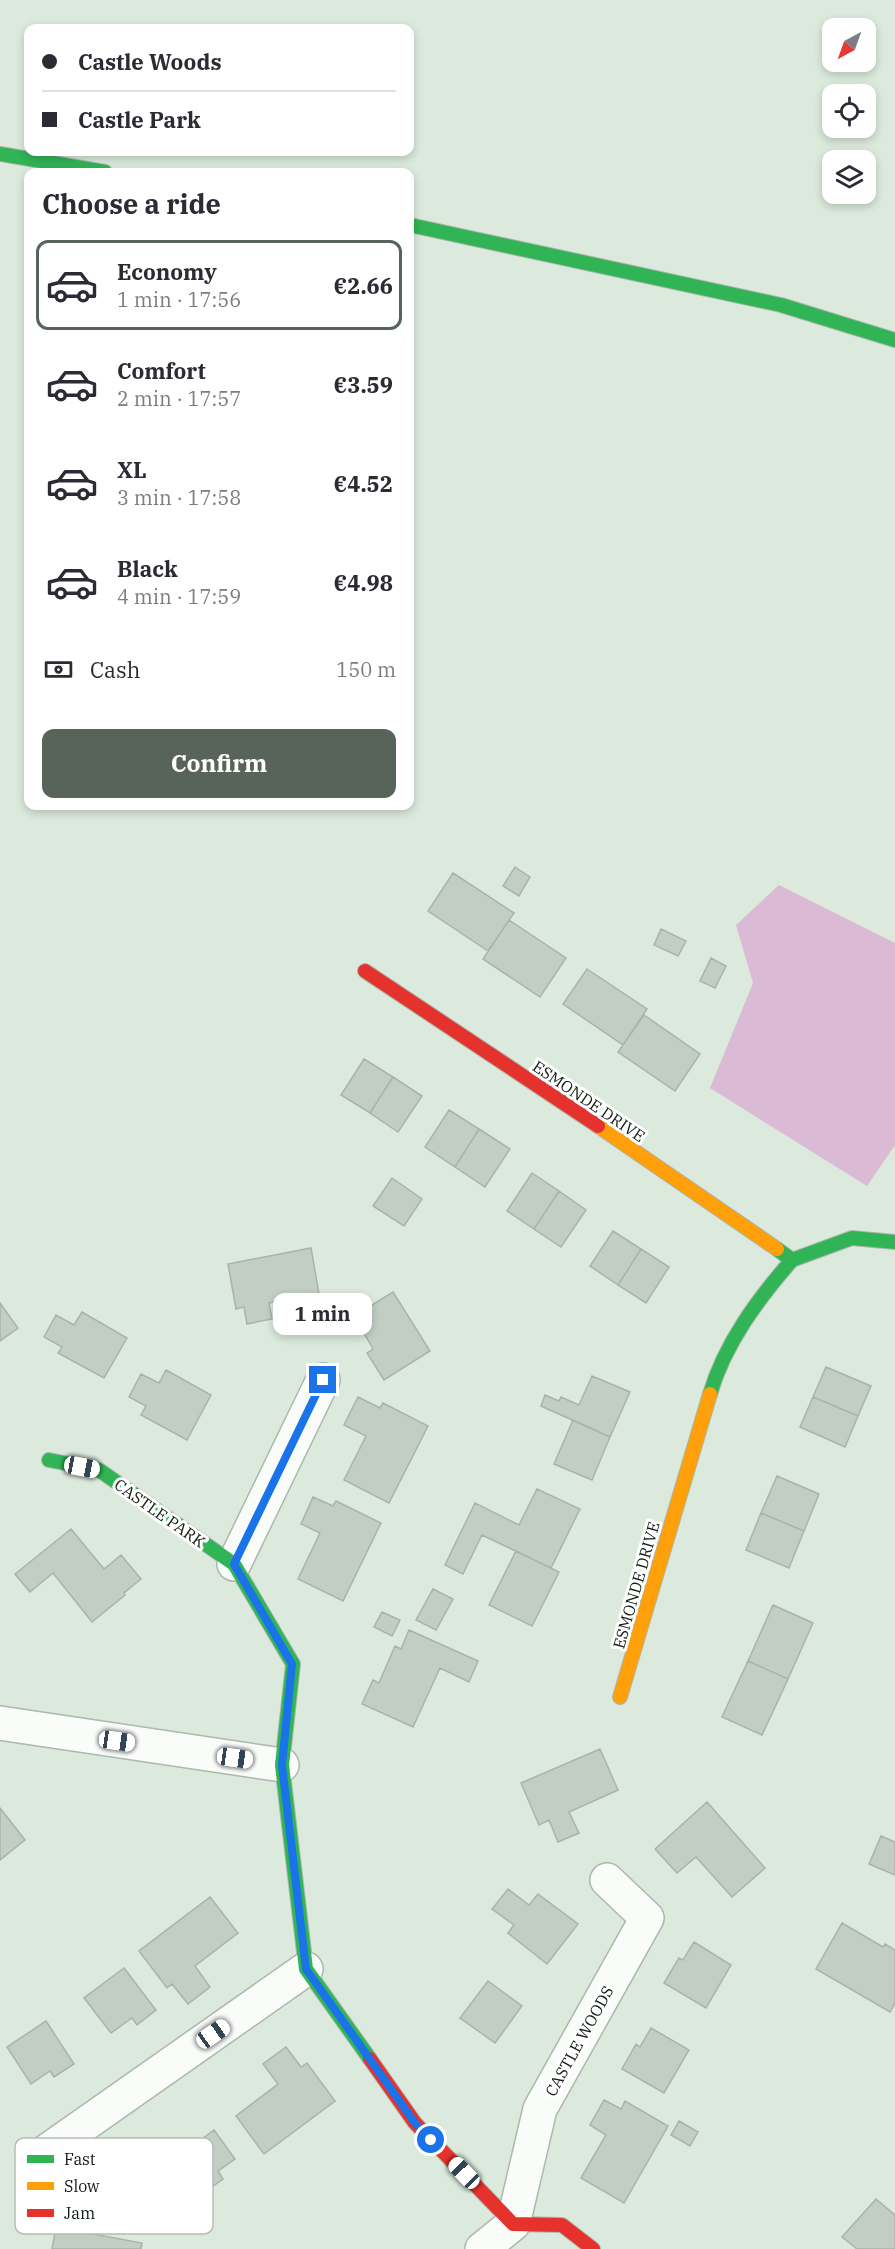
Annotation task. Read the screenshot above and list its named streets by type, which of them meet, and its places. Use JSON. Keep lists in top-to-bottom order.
{
  "streets": {
    "street": ["ESMONDE DRIVE", "CASTLE PARK", "CASTLE WOODS"]
  },
  "legend": ["Fast", "Slow", "Jam"],
  "north": "bottom left",
  "page": {
    "banner": ["Castle Woods", "Castle Park"],
    "heading": "Choose a ride",
    "list": [
      {
        "name": "Economy",
        "note": "1 min · 17:56",
        "value": "€2.66"
      },
      {
        "name": "Comfort",
        "note": "2 min · 17:57",
        "value": "€3.59"
      },
      {
        "name": "XL",
        "note": "3 min · 17:58",
        "value": "€4.52"
      },
      {
        "name": "Black",
        "note": "4 min · 17:59",
        "value": "€4.98"
      }
    ],
    "pay": ["Cash", "150 m"],
    "buttons": "Confirm",
    "bubble": "1 min"
  }
}
